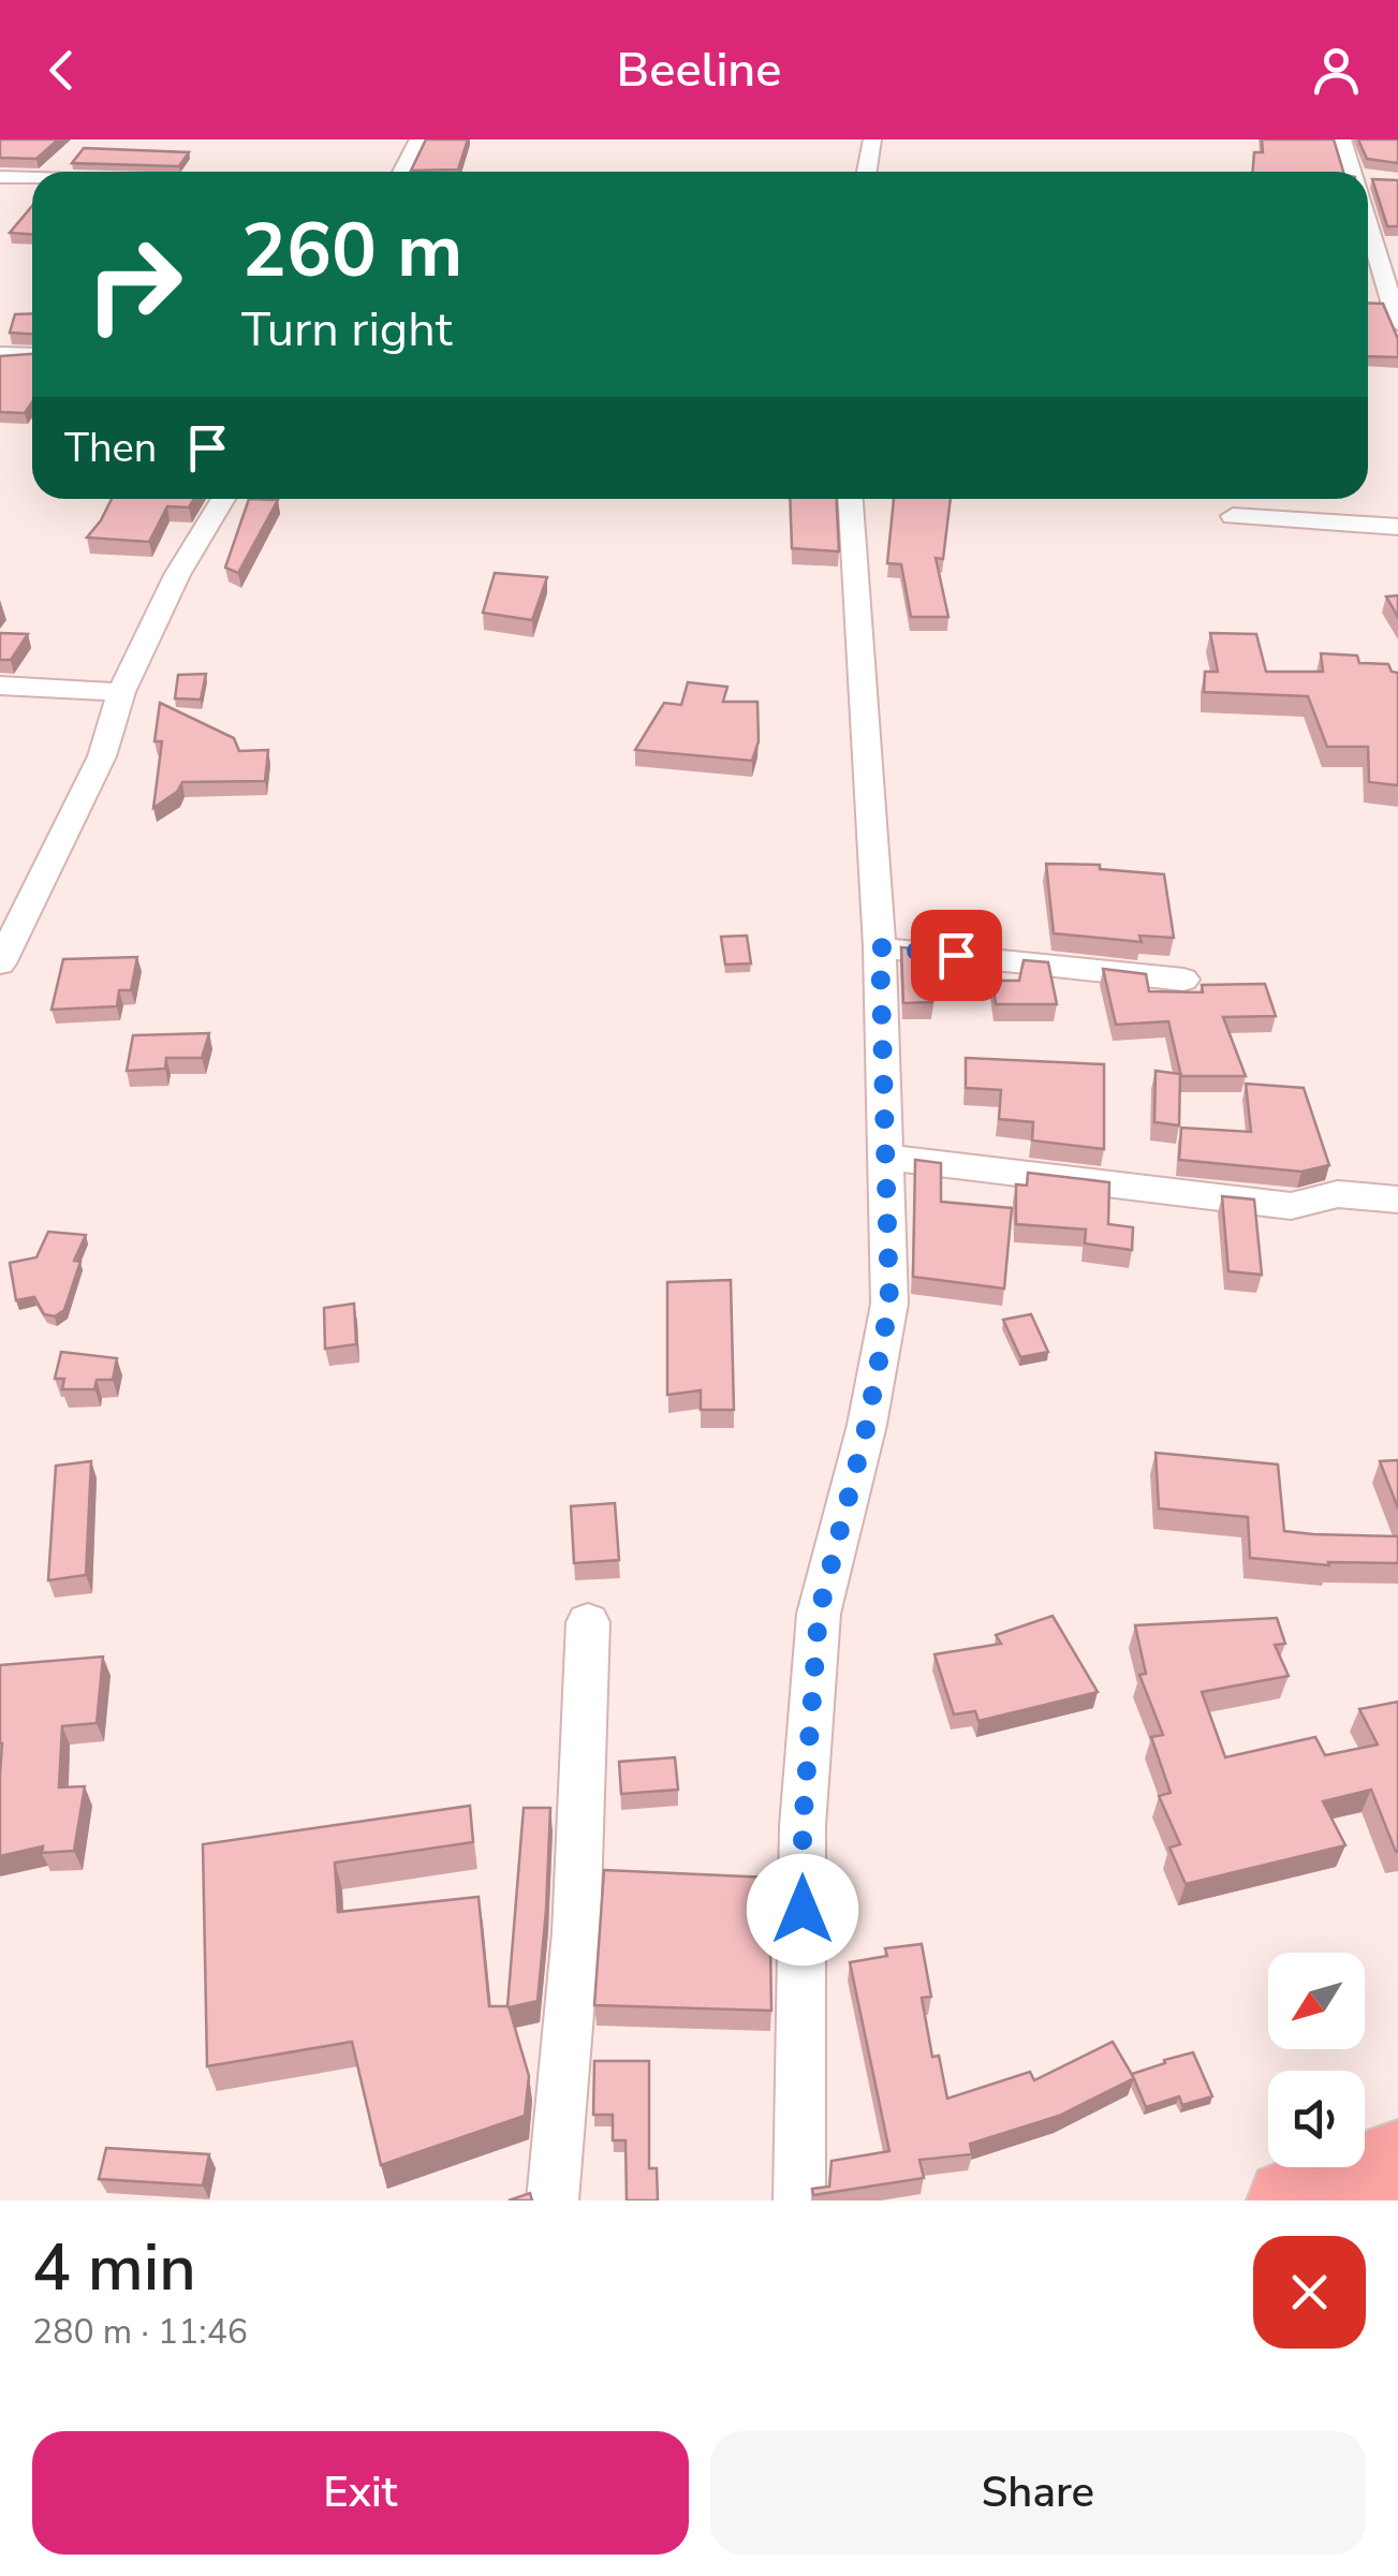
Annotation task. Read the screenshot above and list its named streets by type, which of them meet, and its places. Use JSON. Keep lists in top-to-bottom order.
{
  "north": "bottom left",
  "page": {
    "header": "Beeline",
    "turn": ["260 m", "Turn right"],
    "then": "Then",
    "heading": ["4 min", "280 m · 11:46"],
    "buttons": ["Exit", "Share"]
  }
}
